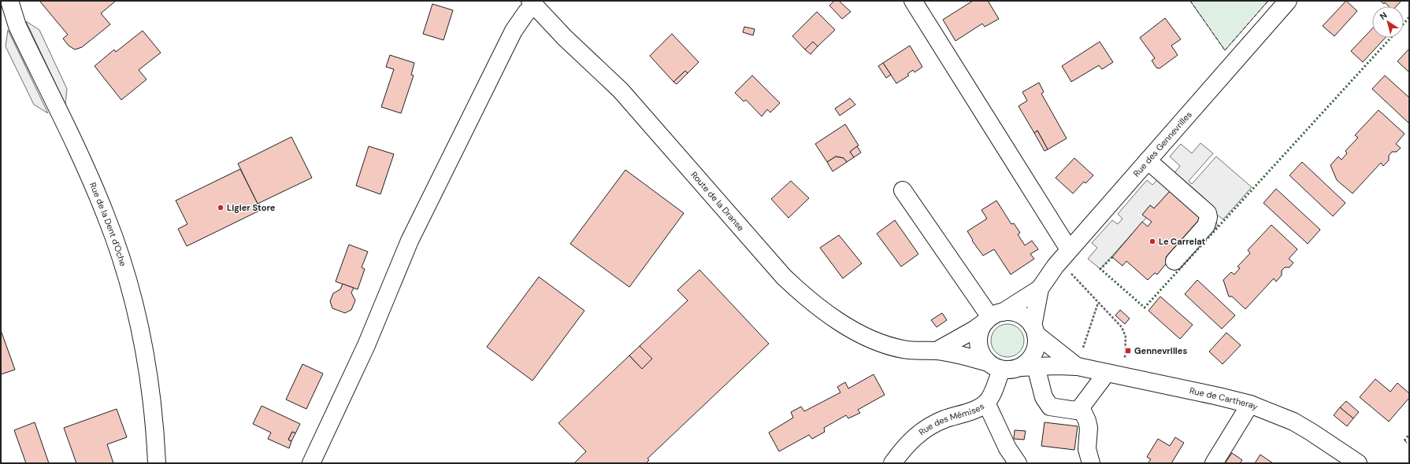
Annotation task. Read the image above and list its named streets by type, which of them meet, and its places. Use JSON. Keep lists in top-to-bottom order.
{
  "streets": {
    "street": [
      "Rue des Gennevrilles",
      "Route de la Dranse",
      "Rue de la Dent d'Oche",
      "Rue de Cartheray",
      "Rue des Mémises"
    ]
  },
  "crossings": [
    ["Rue des Gennevrilles", "Route de la Dranse"],
    ["Rue des Gennevrilles", "Rue de Cartheray"],
    ["Rue des Gennevrilles", "Rue des Mémises"],
    ["Route de la Dranse", "Rue de Cartheray"],
    ["Route de la Dranse", "Rue des Mémises"],
    ["Rue de Cartheray", "Rue des Mémises"]
  ],
  "places": {
    "other": ["Ligier Store", "Le Carrelat"],
    "transit": ["Gennevrilles"]
  },
  "north": "top left"
}
